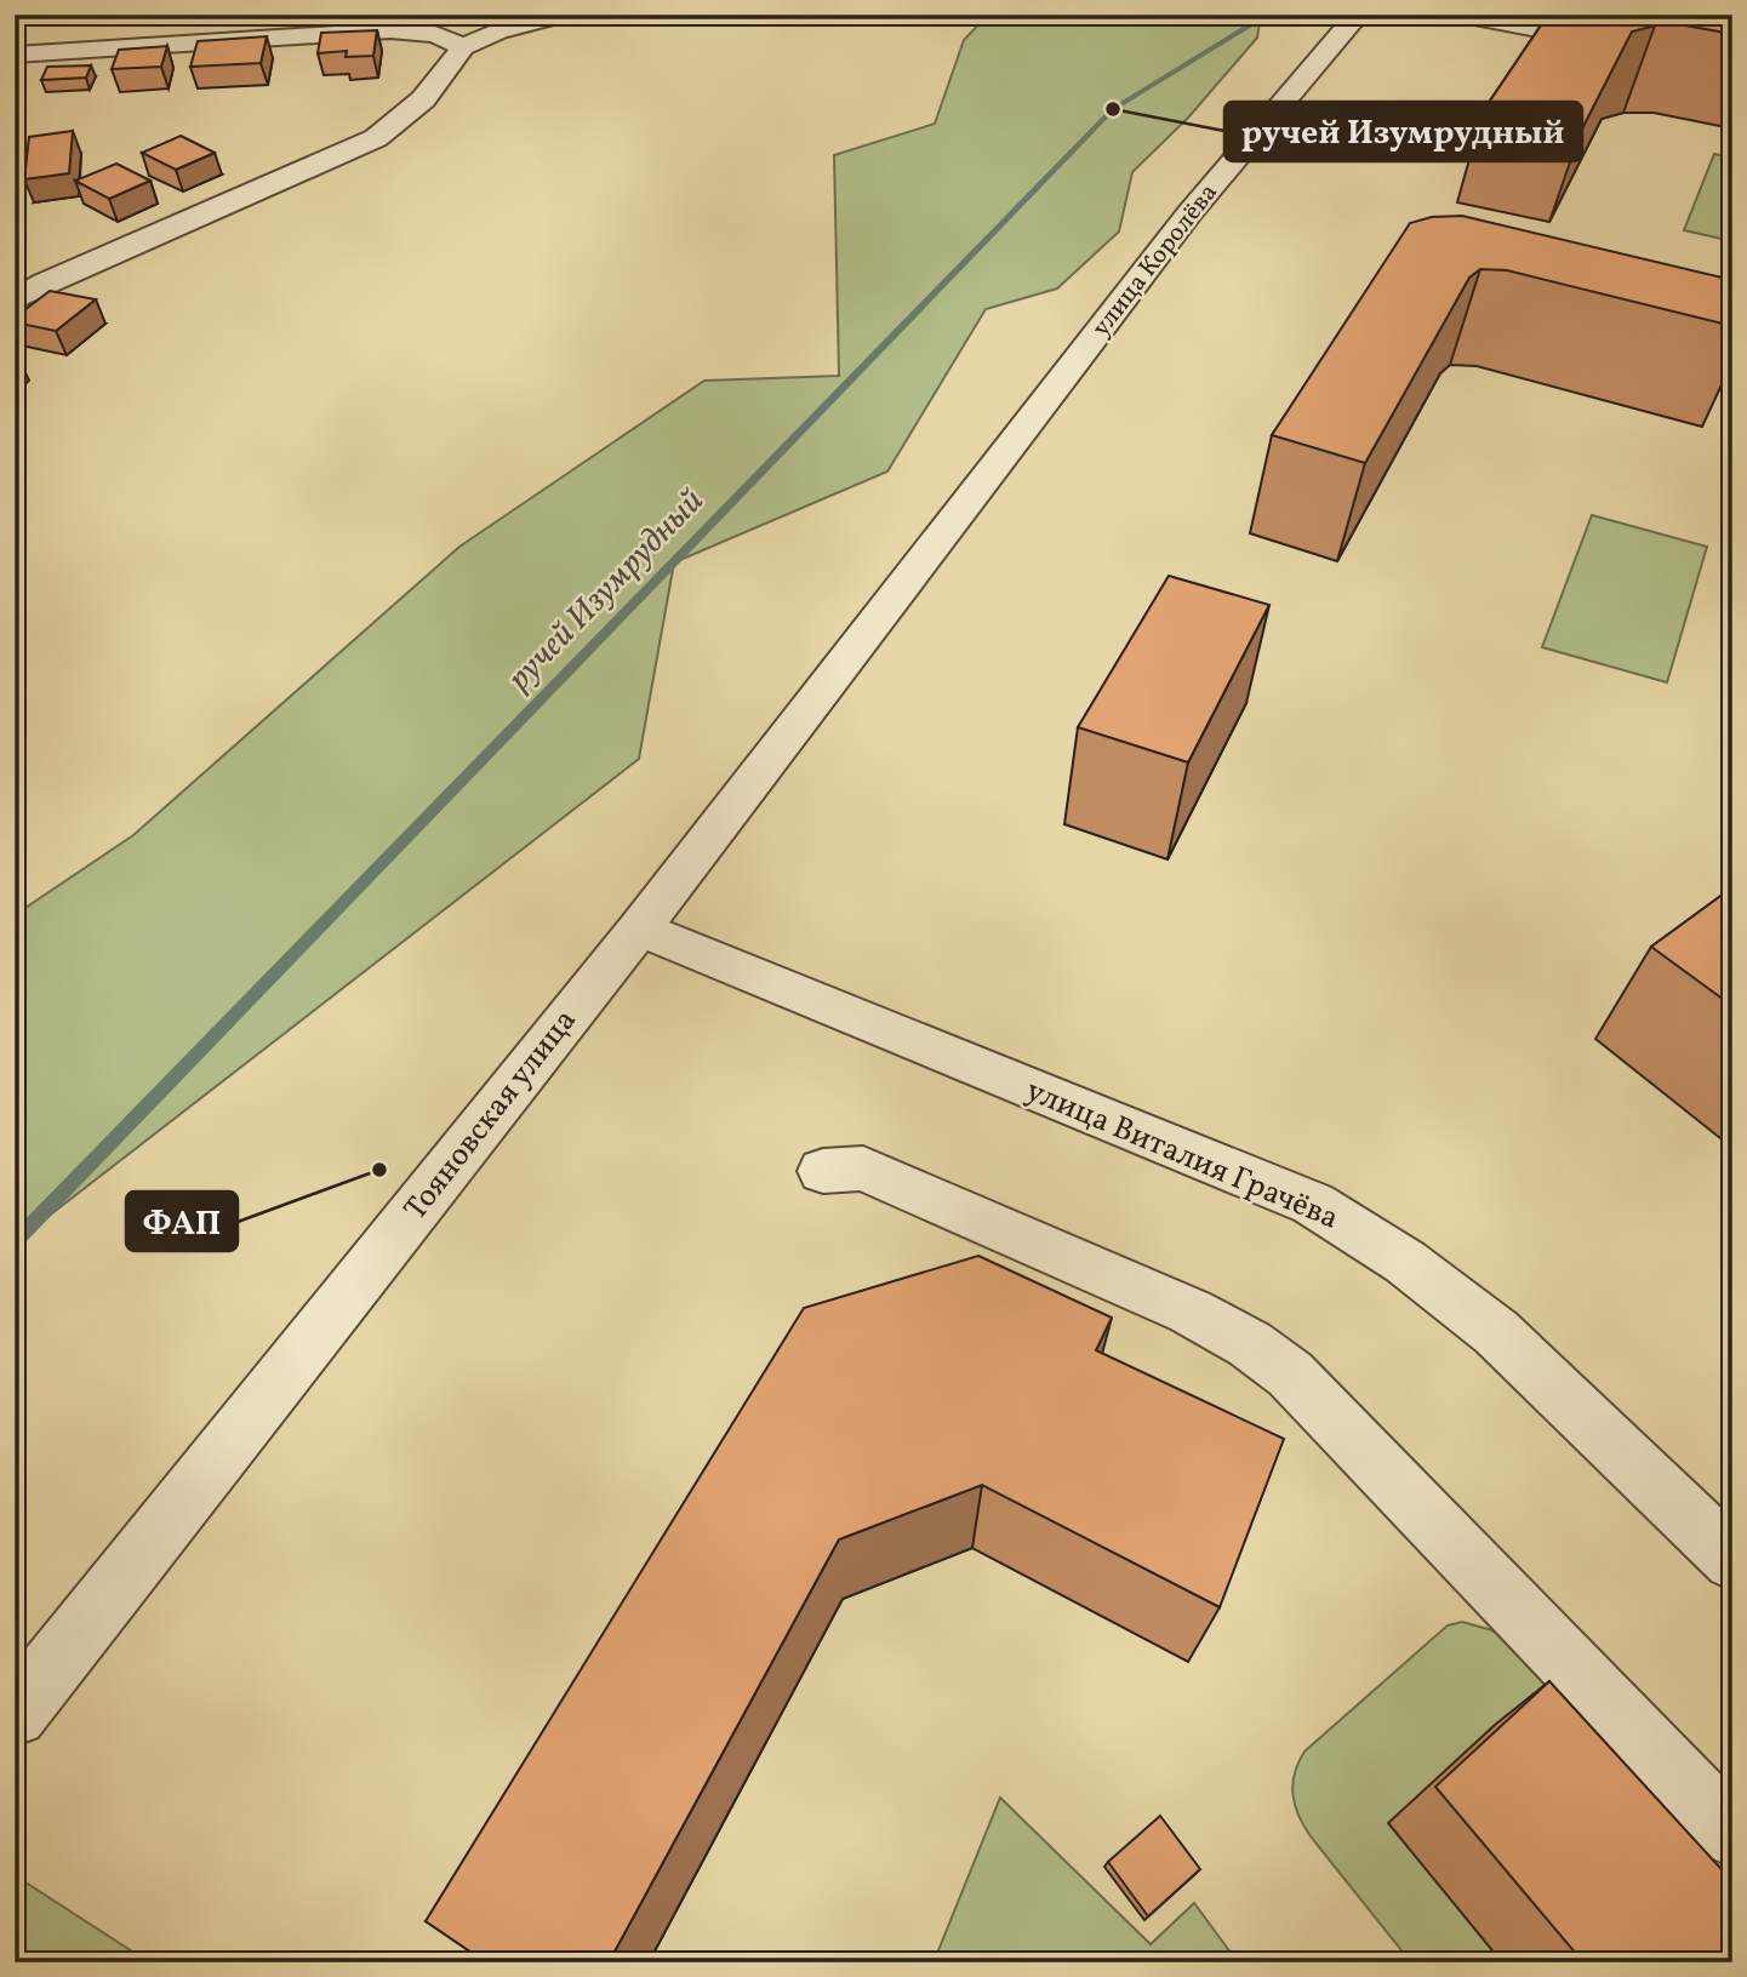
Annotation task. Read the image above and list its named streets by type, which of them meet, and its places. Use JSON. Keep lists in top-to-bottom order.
{
  "streets": {
    "street": ["улица Королёва", "Тояновская улица", "улица Виталия Грачёва"]
  },
  "crossings": [
    ["улица Королёва", "Тояновская улица"],
    ["Тояновская улица", "улица Виталия Грачёва"]
  ],
  "water": ["ручей Изумрудный"],
  "places": ["ручей Изумрудный", "ФАП"]
}
